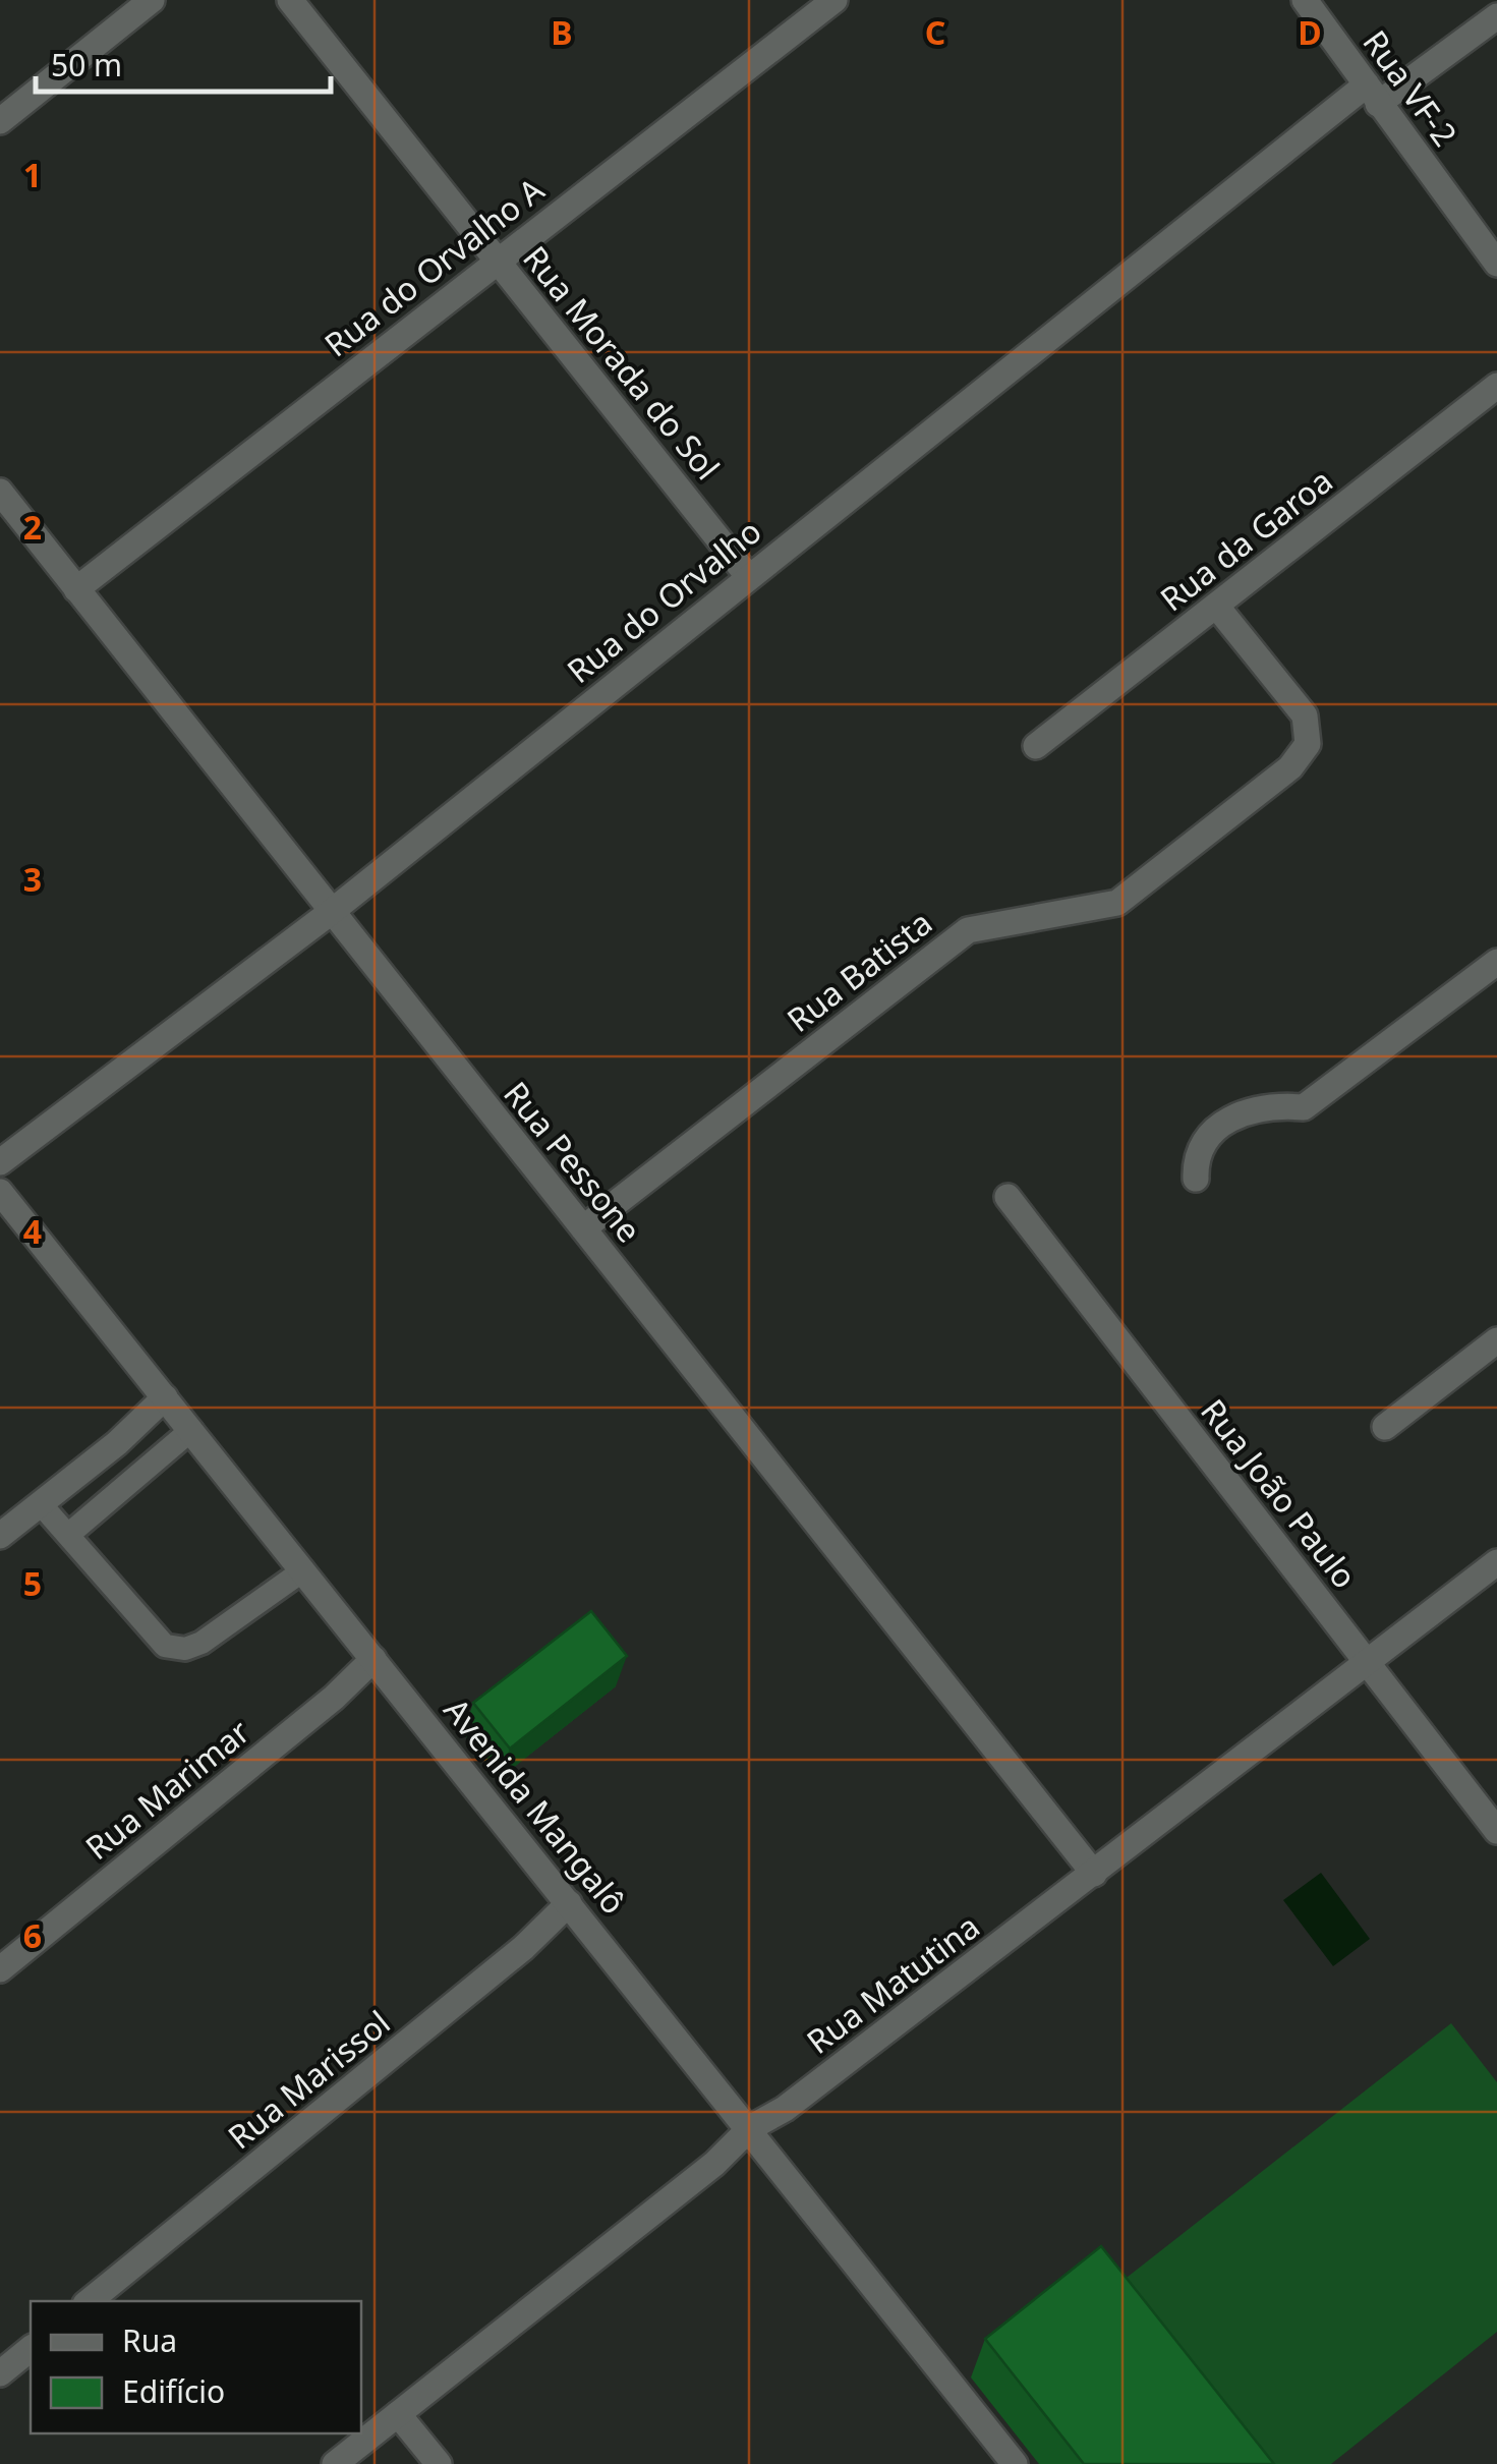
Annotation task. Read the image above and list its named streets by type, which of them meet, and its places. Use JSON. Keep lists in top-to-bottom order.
{
  "streets": {
    "street": [
      "Rua VF-2",
      "Rua do Orvalho A",
      "Rua Morada do Sol",
      "Rua da Garoa",
      "Rua do Orvalho",
      "Rua Batista",
      "Rua Pessone",
      "Rua João Paulo",
      "Rua Marimar",
      "Avenida Mangalô",
      "Rua Matutina",
      "Rua Marissol"
    ]
  },
  "crossings": [
    ["Rua VF-2", "Rua do Orvalho"],
    ["Rua do Orvalho A", "Rua Morada do Sol"],
    ["Rua do Orvalho A", "Rua Pessone"],
    ["Rua Morada do Sol", "Rua do Orvalho"],
    ["Rua da Garoa", "Rua Batista"],
    ["Rua do Orvalho", "Rua Pessone"],
    ["Rua Batista", "Rua Pessone"],
    ["Rua Pessone", "Rua Matutina"],
    ["Rua João Paulo", "Rua Matutina"],
    ["Rua Marimar", "Avenida Mangalô"],
    ["Avenida Mangalô", "Rua Matutina"],
    ["Avenida Mangalô", "Rua Marissol"]
  ],
  "legend": ["Rua", "Edifício"],
  "scale_bar": "50 m",
  "grid": {
    "columns": ["B", "C", "D"],
    "rows": [
      "1",
      "2",
      "3",
      "4",
      "5",
      "6"
    ]
  }
}
